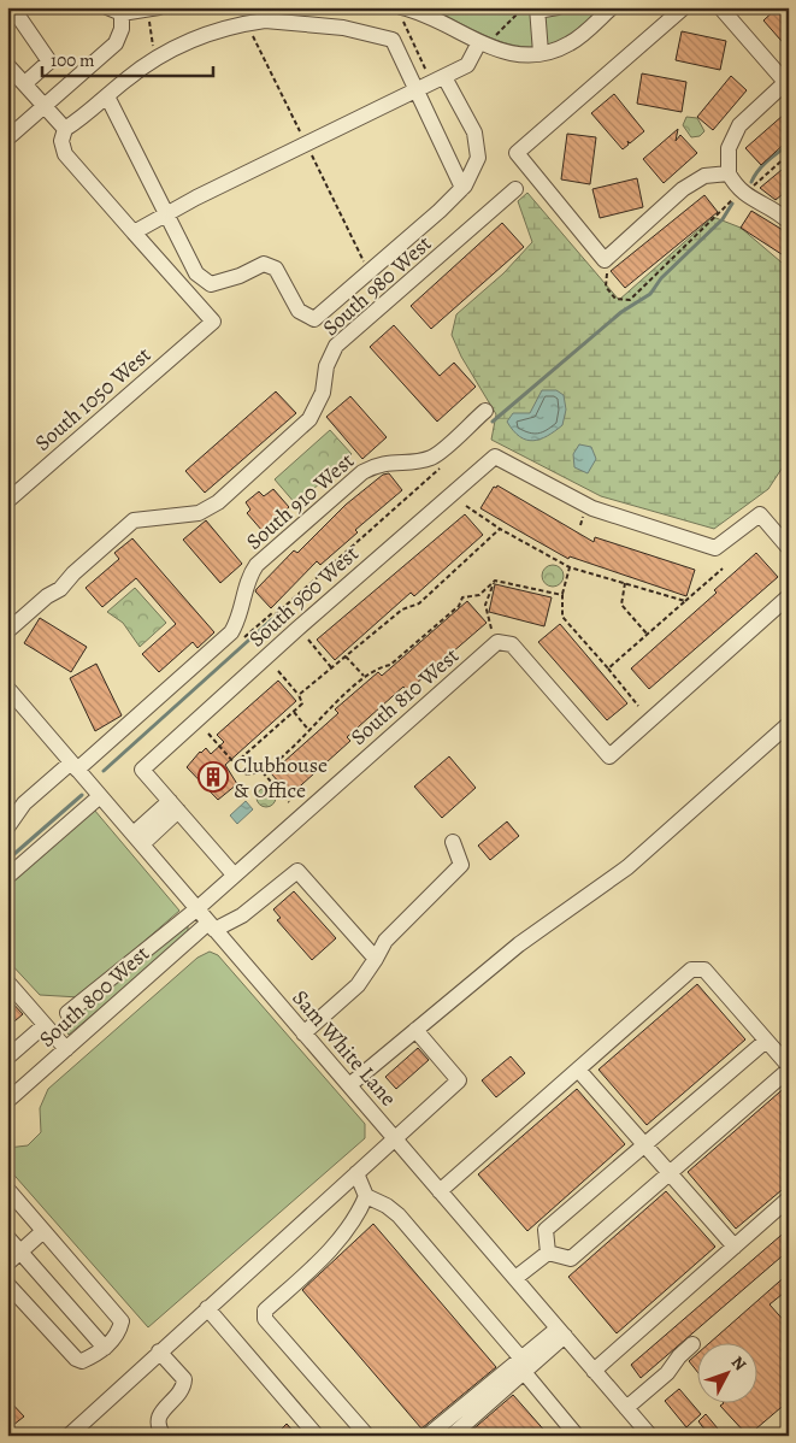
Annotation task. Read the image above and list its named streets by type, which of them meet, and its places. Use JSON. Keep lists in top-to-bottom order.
{
  "streets": {
    "street": [
      "South 980 West",
      "South 1050 West",
      "South 910 West",
      "South 900 West",
      "South 810 West",
      "South 800 West",
      "Sam White Lane"
    ]
  },
  "crossings": [
    ["South 910 West", "Sam White Lane"],
    ["South 810 West", "Sam White Lane"],
    ["South 800 West", "Sam White Lane"]
  ],
  "places": {
    "building": ["Clubhouse & Office"]
  },
  "scale_bar": "100 m",
  "north": "top right"
}
